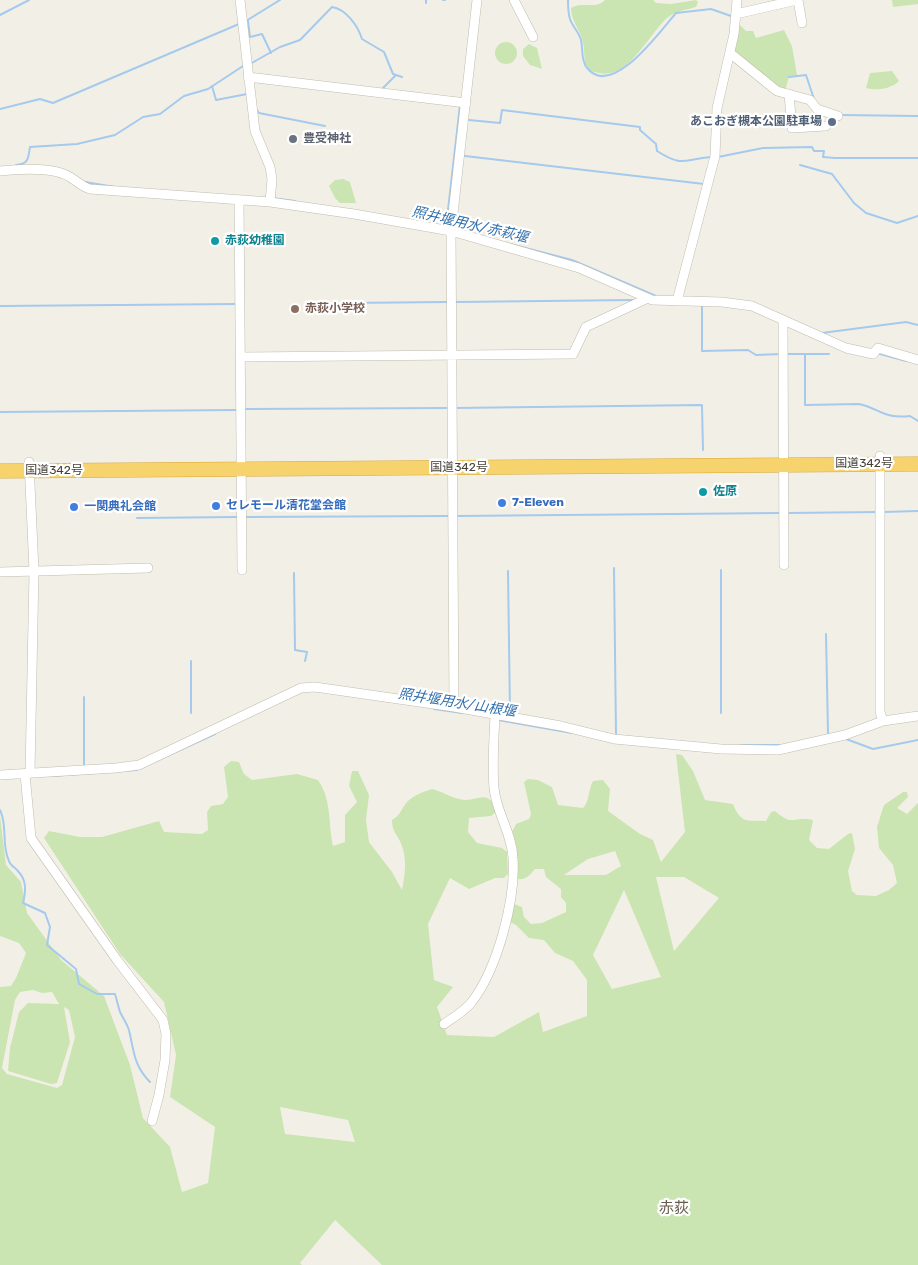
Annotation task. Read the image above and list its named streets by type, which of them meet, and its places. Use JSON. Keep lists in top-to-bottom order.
{
  "streets": {
    "highway": ["国道342号"]
  },
  "districts": ["赤荻"],
  "water": ["照井堰用水/赤萩堰", "照井堰用水/山根堰"],
  "places": [
    "あこおぎ槻本公園駐車場",
    "豊受神社",
    "赤荻幼稚園",
    "赤荻小学校",
    "佐原",
    "7-Eleven",
    "セレモール清花堂会館",
    "一関典礼会館"
  ]
}
